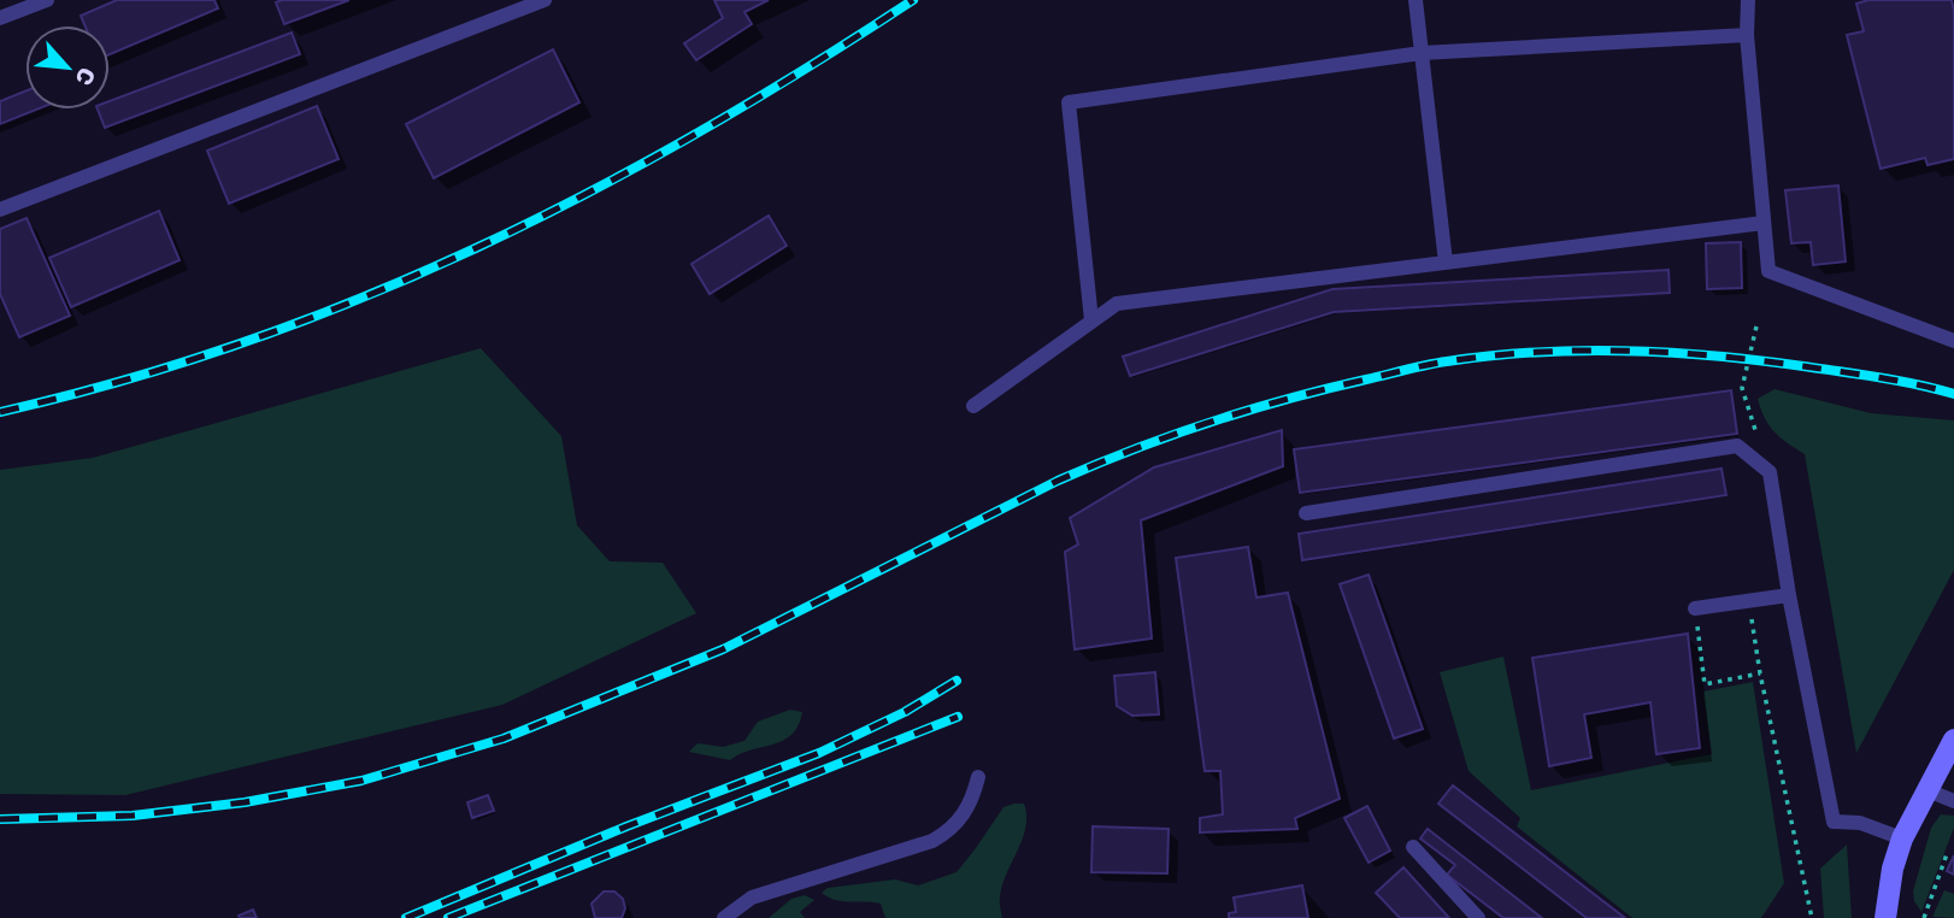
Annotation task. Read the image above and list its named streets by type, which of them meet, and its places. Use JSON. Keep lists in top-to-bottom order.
{
  "north": "bottom right"
}
